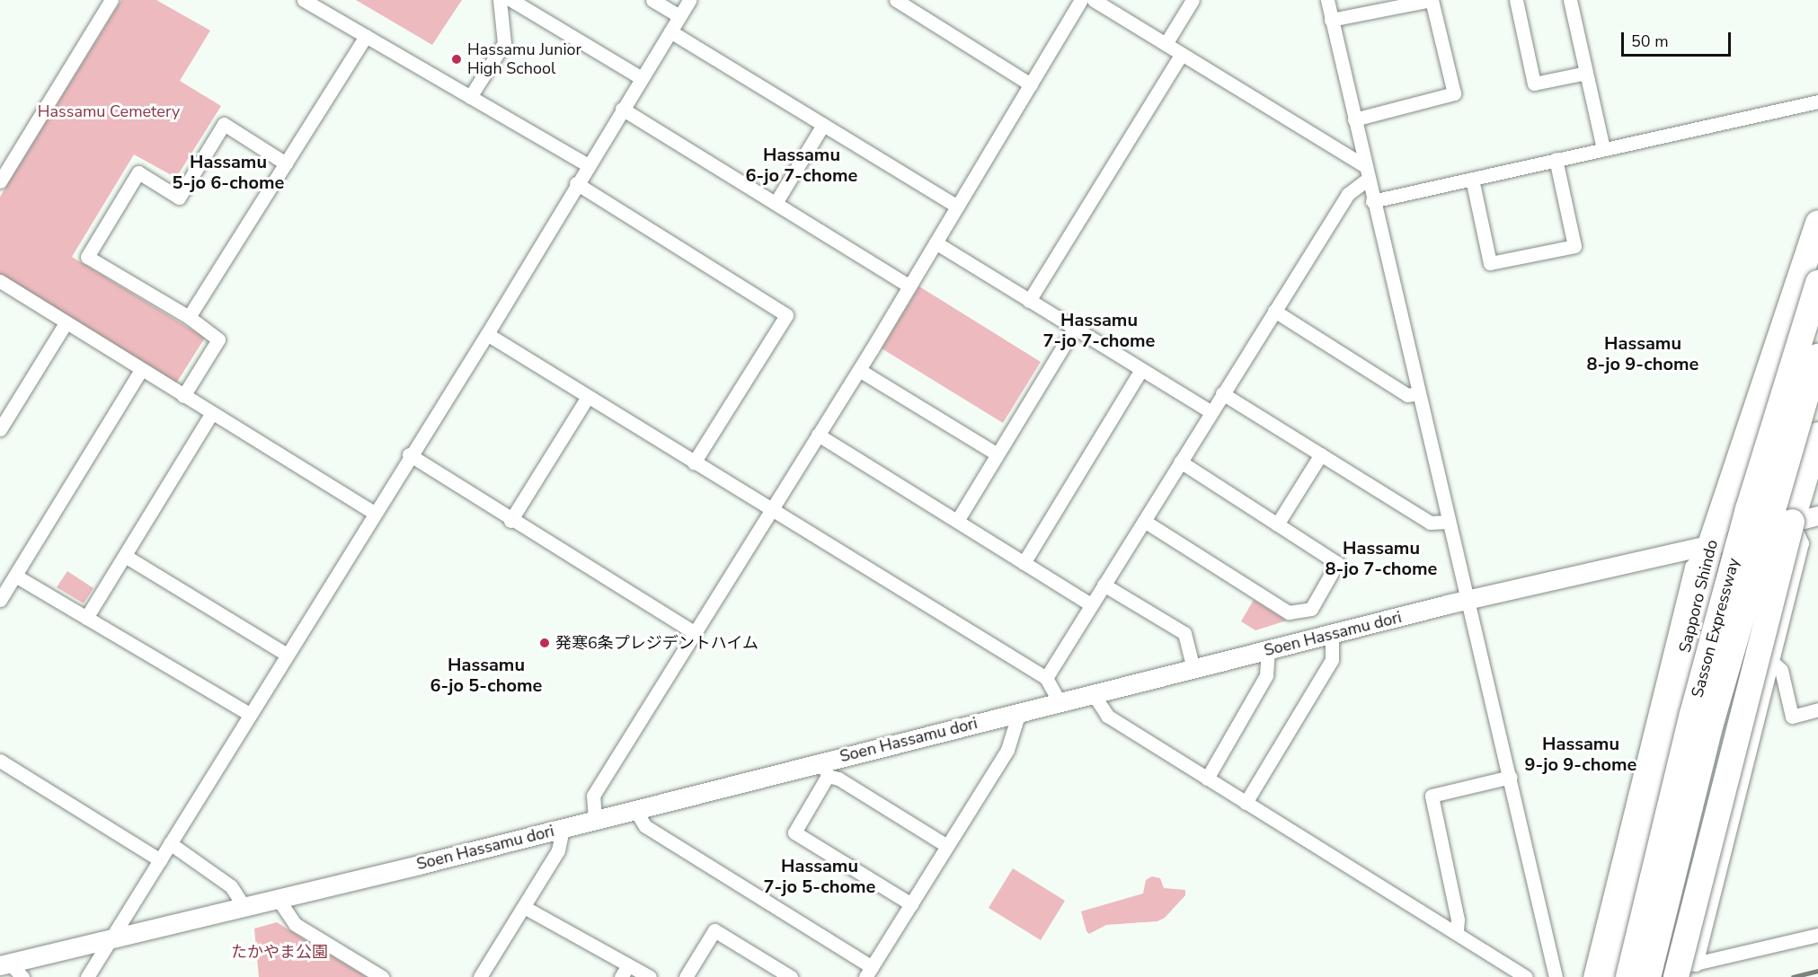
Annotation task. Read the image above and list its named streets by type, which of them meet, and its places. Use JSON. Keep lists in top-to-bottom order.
{
  "streets": {
    "highway": ["Sapporo Shindo", "Sasson Expressway"],
    "street": ["Soen Hassamu dori"]
  },
  "crossings": [
    ["Sapporo Shindo", "Soen Hassamu dori"]
  ],
  "districts": [
    "Hassamu 6-jo 7-chome",
    "Hassamu 5-jo 6-chome",
    "Hassamu 7-jo 7-chome",
    "Hassamu 8-jo 9-chome",
    "Hassamu 8-jo 7-chome",
    "Hassamu 6-jo 5-chome",
    "Hassamu 9-jo 9-chome",
    "Hassamu 7-jo 5-chome"
  ],
  "parks": ["Hassamu Cemetery", "たかやま公園"],
  "places": ["Hassamu Junior High School", "発寒6条プレジデントハイム"],
  "scale_bar": "50 m"
}
